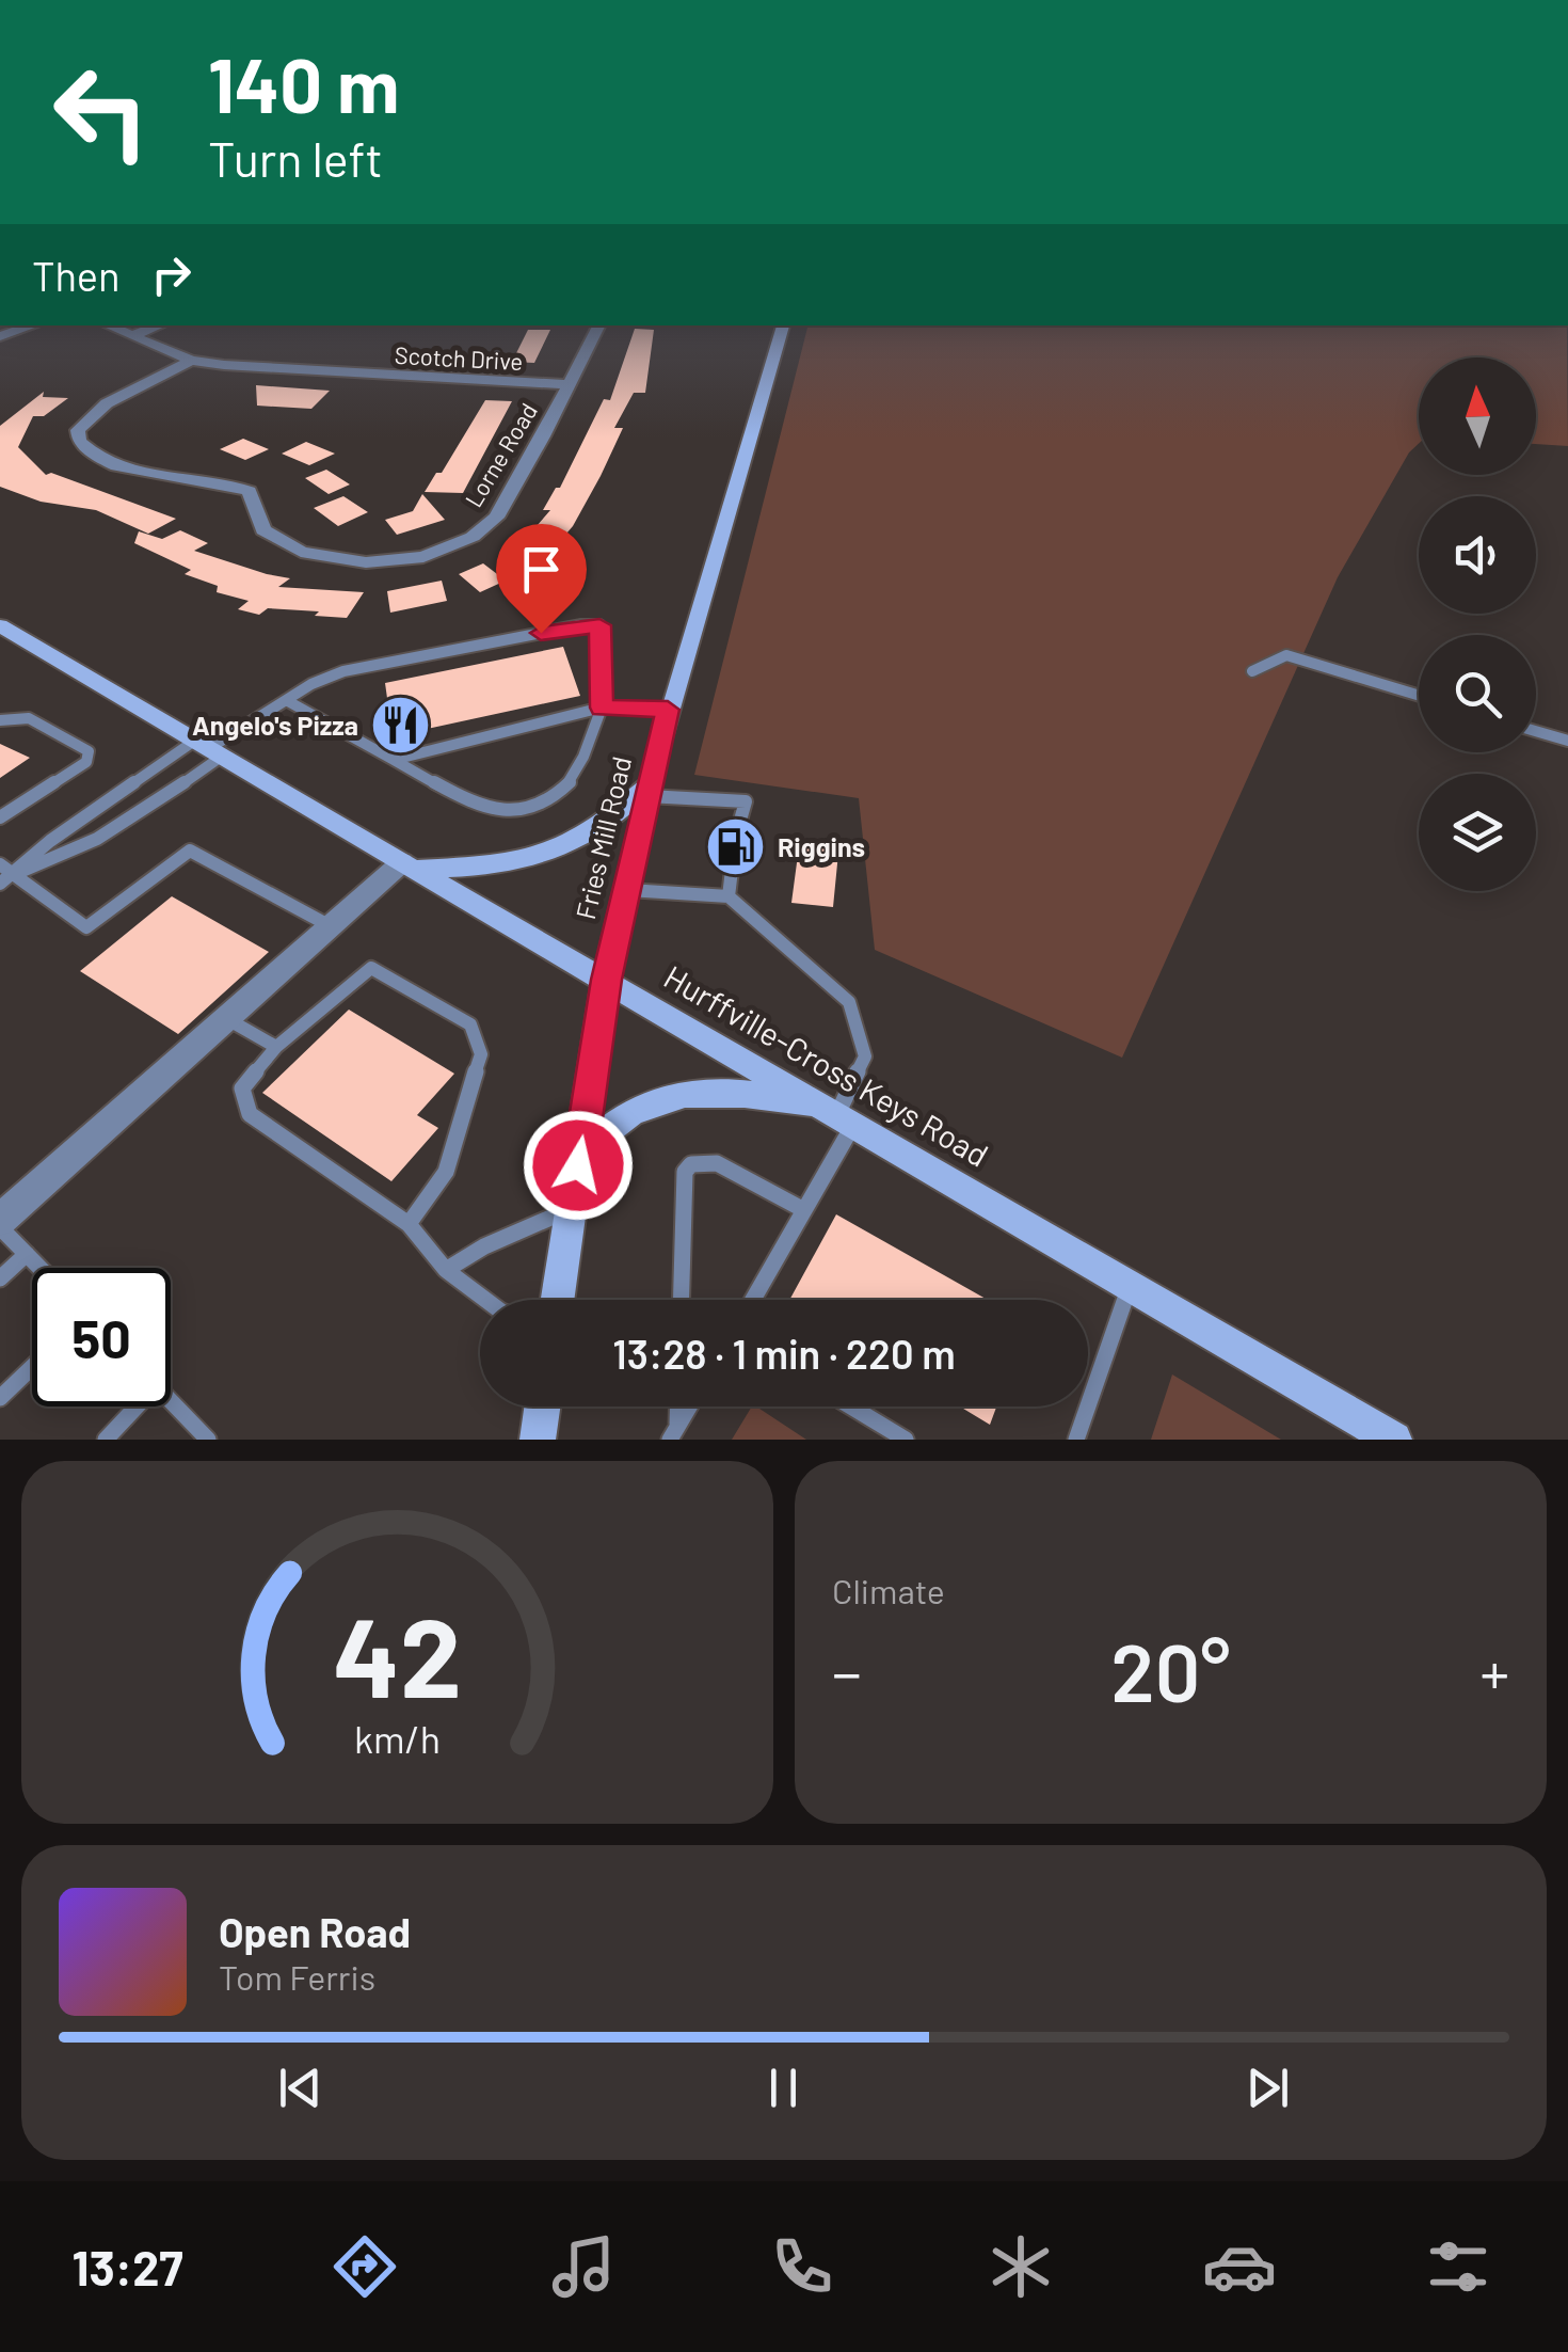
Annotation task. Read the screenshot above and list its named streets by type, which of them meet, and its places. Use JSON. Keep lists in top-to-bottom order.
{
  "streets": {
    "main road": ["Fries Mill Road", "Hurffville-Cross Keys Road"],
    "street": ["Scotch Drive", "Lorne Road"]
  },
  "crossings": [
    ["Scotch Drive", "Lorne Road"],
    ["Fries Mill Road", "Hurffville-Cross Keys Road"]
  ],
  "places": {
    "restaurant": ["Angelo's Pizza"],
    "fuel station": ["Riggins"]
  },
  "north": "top",
  "page": {
    "turn": ["140 m", "Turn left"],
    "then": "Then",
    "limit": "50",
    "trip": "13:28 · 1 min · 220 m",
    "tile": "Climate",
    "heat": ["−", "20°", "+"],
    "song": ["Open Road", "Tom Ferris"],
    "tabs": "13:27",
    "gauge": ["42", "km/h"]
  }
}
